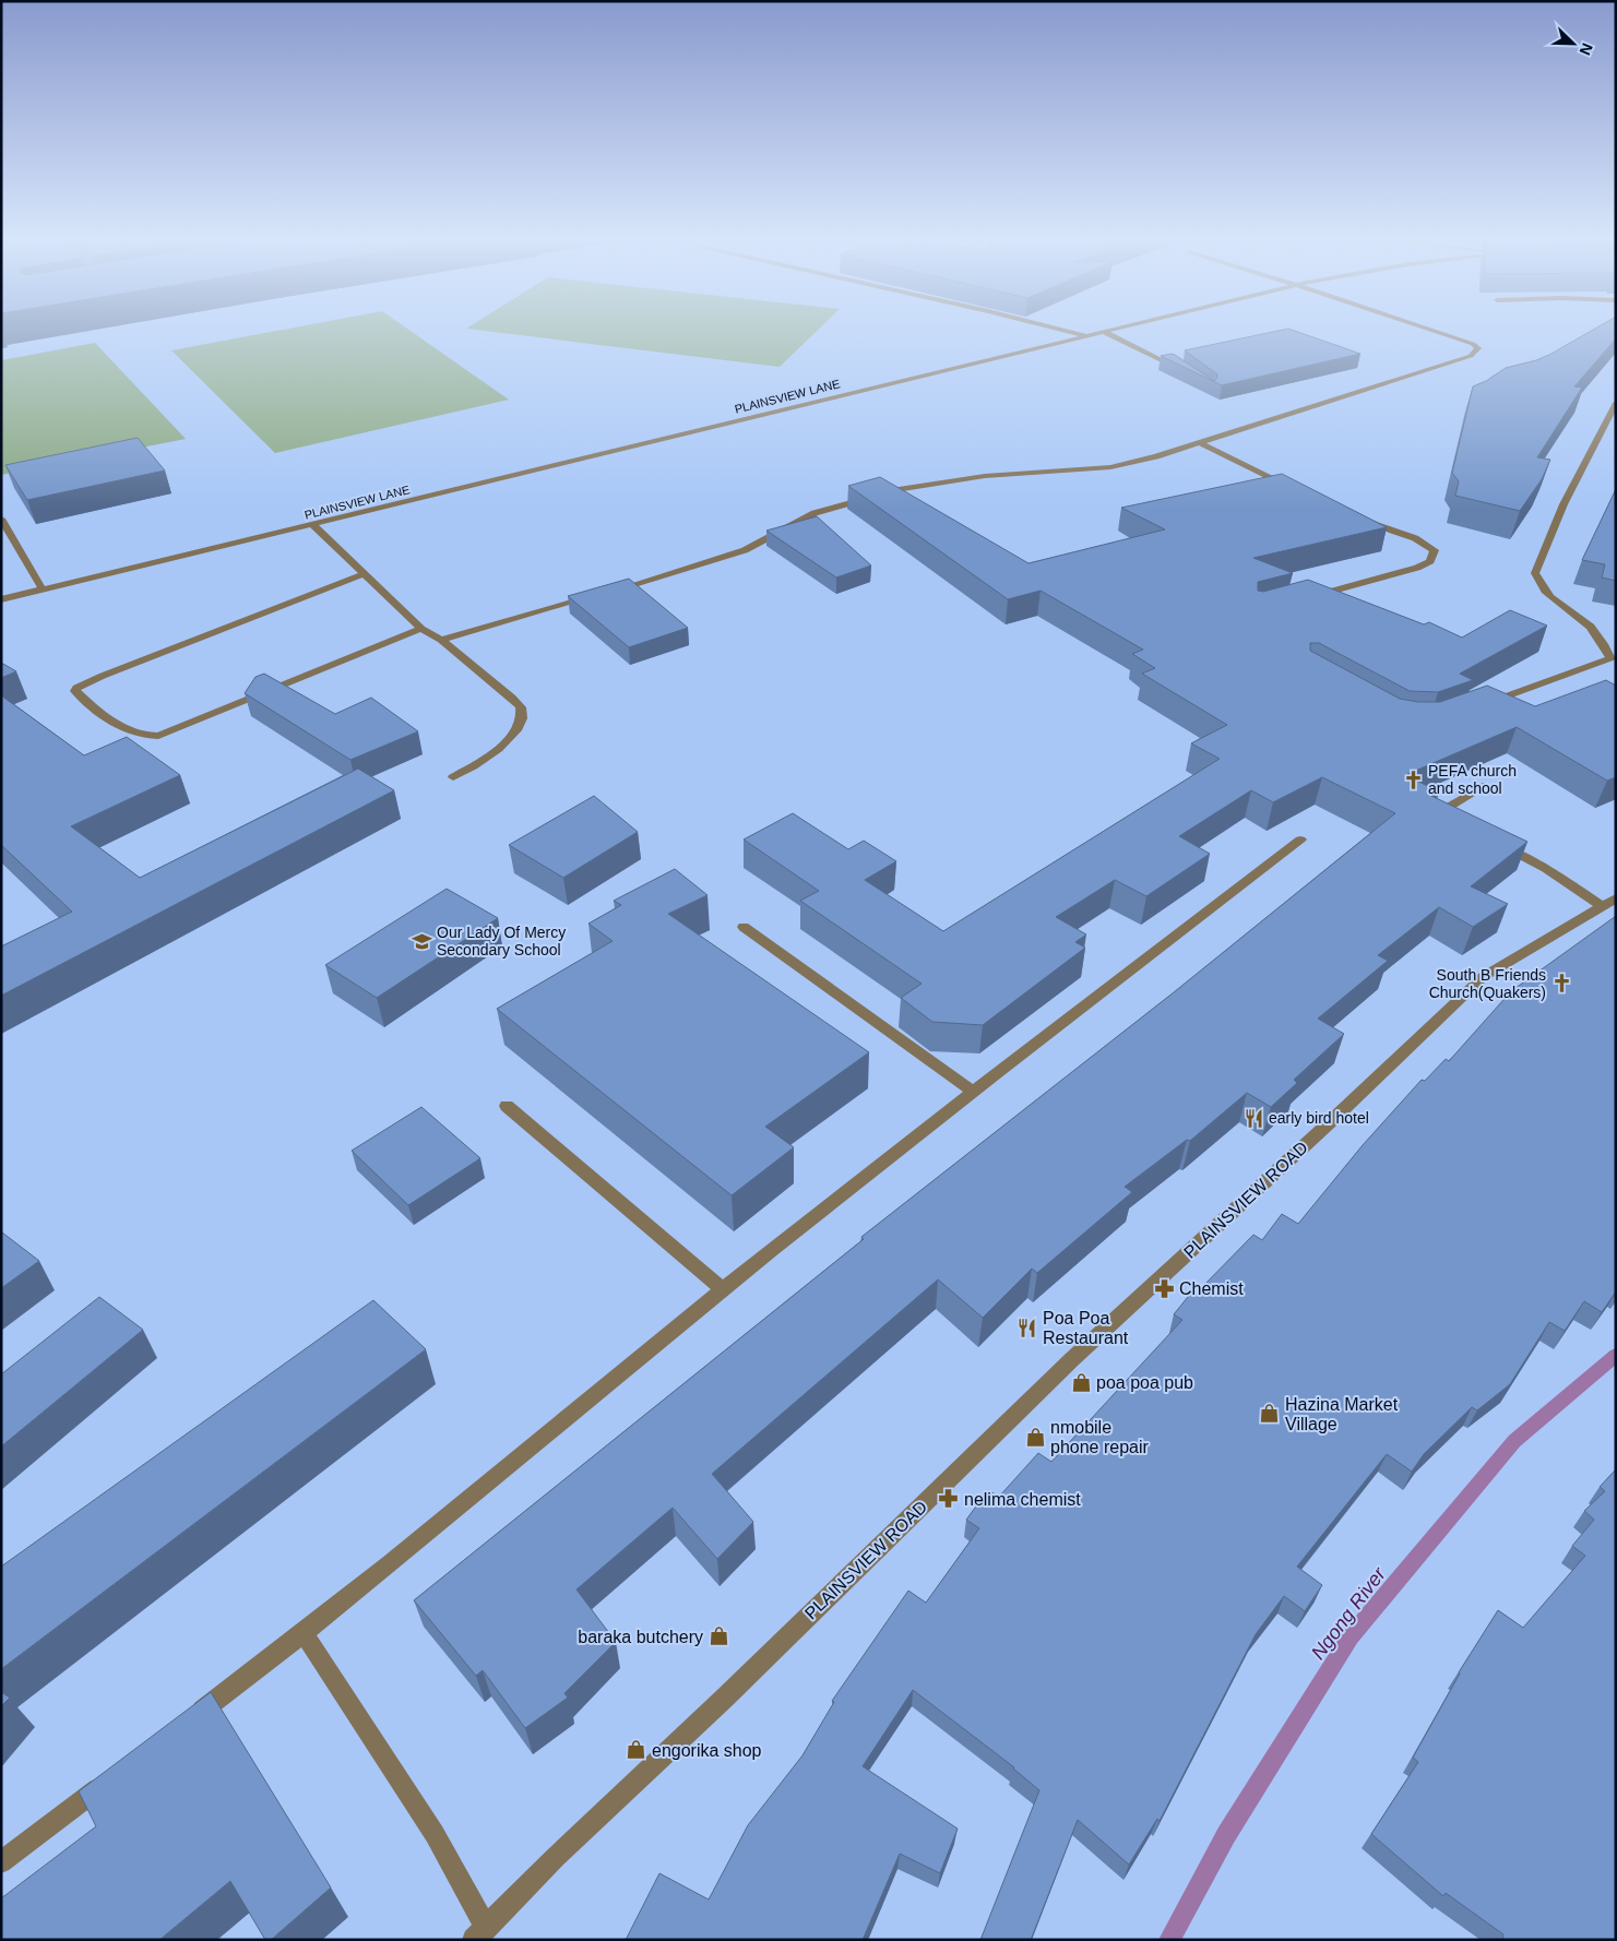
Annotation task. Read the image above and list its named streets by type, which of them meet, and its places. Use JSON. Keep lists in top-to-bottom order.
{
  "streets": {
    "street": ["PLAINSVIEW LANE", "PLAINSVIEW ROAD"]
  },
  "water": ["Ngong River"],
  "places": {
    "church": ["PEFA church and school", "South B Friends Church(Quakers)"],
    "school or university": ["Our Lady Of Mercy Secondary School"],
    "restaurant": ["early bird hotel", "Poa Poa Restaurant"],
    "pharmacy": ["Chemist", "nelima chemist"],
    "shop": [
      "poa poa pub",
      "Hazina Market Village",
      "nmobile phone repair",
      "baraka butchery",
      "engorika shop"
    ]
  },
  "north": "bottom right"
}
